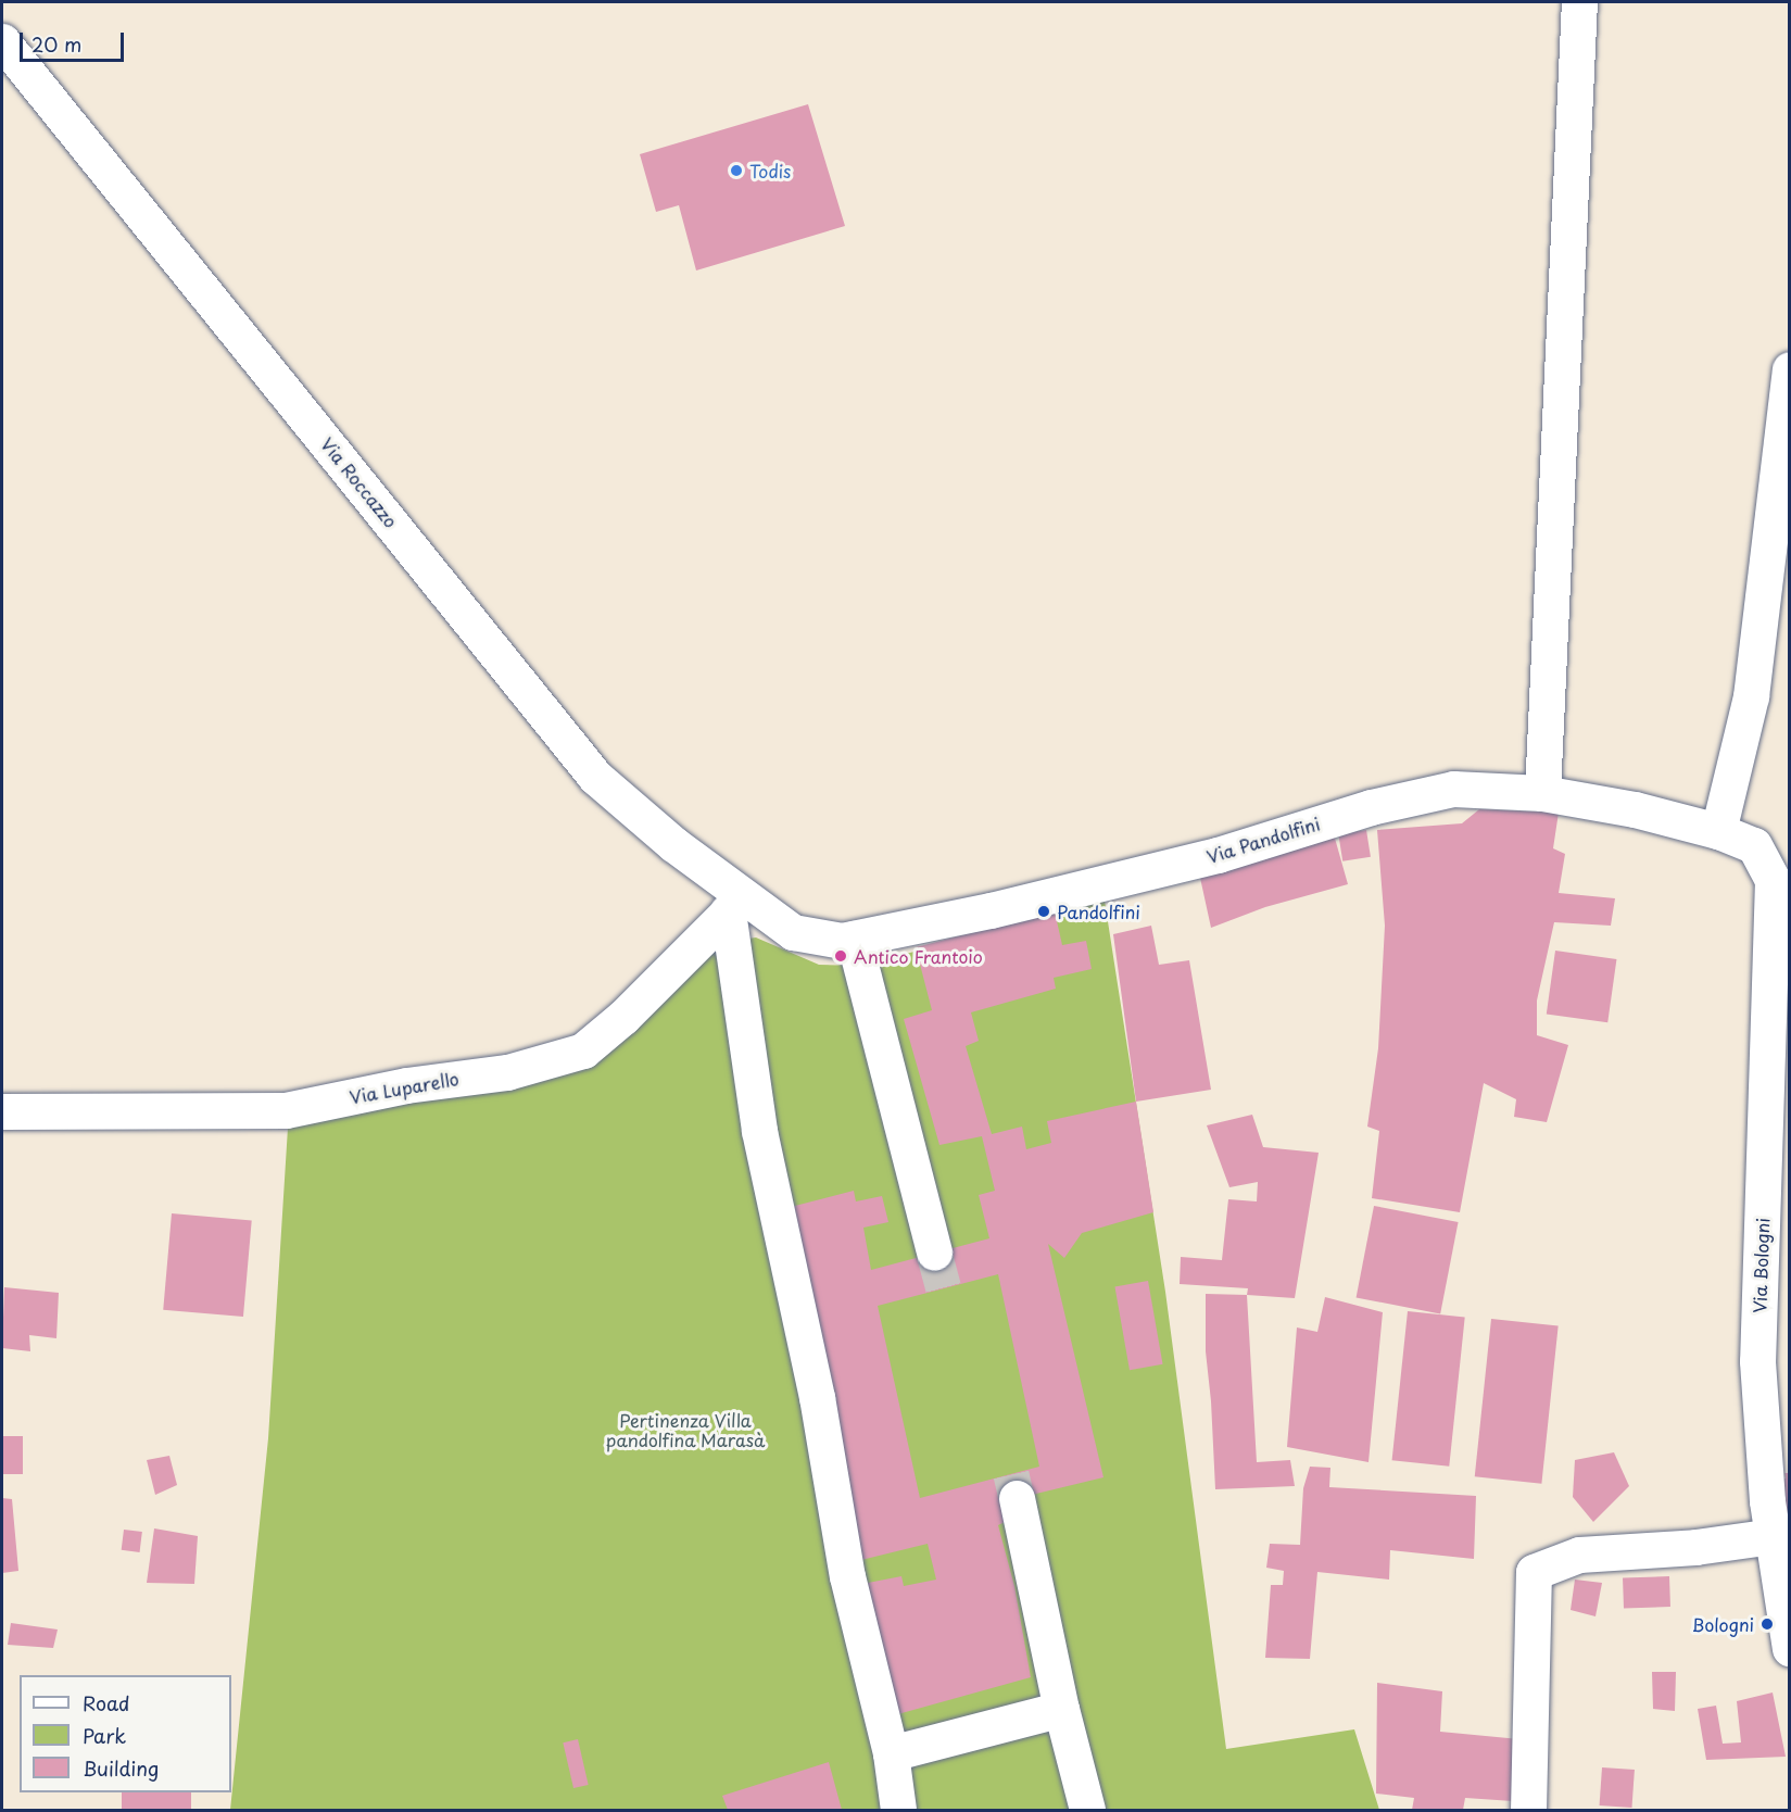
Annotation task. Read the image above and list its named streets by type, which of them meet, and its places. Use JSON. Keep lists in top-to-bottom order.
{
  "streets": {
    "street": [
      "Via Roccazzo",
      "Via Pandolfini",
      "Via Luparello",
      "Via Bologni"
    ]
  },
  "crossings": [
    ["Via Roccazzo", "Via Pandolfini"],
    ["Via Roccazzo", "Via Luparello"],
    ["Via Pandolfini", "Via Luparello"],
    ["Via Pandolfini", "Via Bologni"]
  ],
  "parks": ["Pertinenza Villa pandolfina Marasà"],
  "places": [
    "Todis",
    "Pandolfini",
    "Antico Frantoio",
    "Bologni"
  ],
  "legend": ["Road", "Park", "Building"],
  "scale_bar": "20 m"
}
